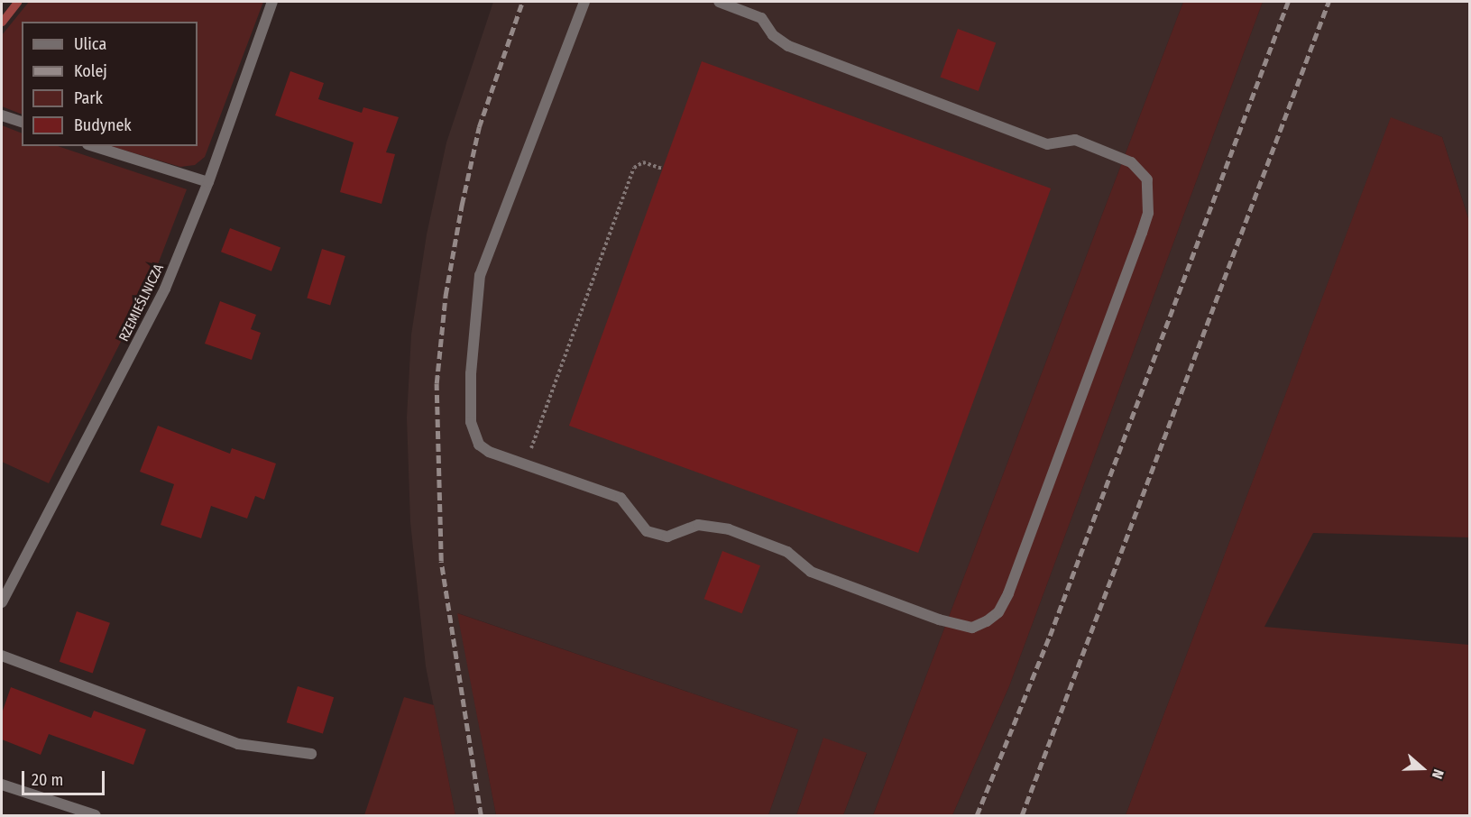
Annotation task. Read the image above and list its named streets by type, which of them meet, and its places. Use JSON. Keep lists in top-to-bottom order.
{
  "streets": {
    "street": ["RZEMIEŚLNICZA"]
  },
  "legend": [
    "Ulica",
    "Kolej",
    "Park",
    "Budynek"
  ],
  "scale_bar": "20 m",
  "north": "right"
}
